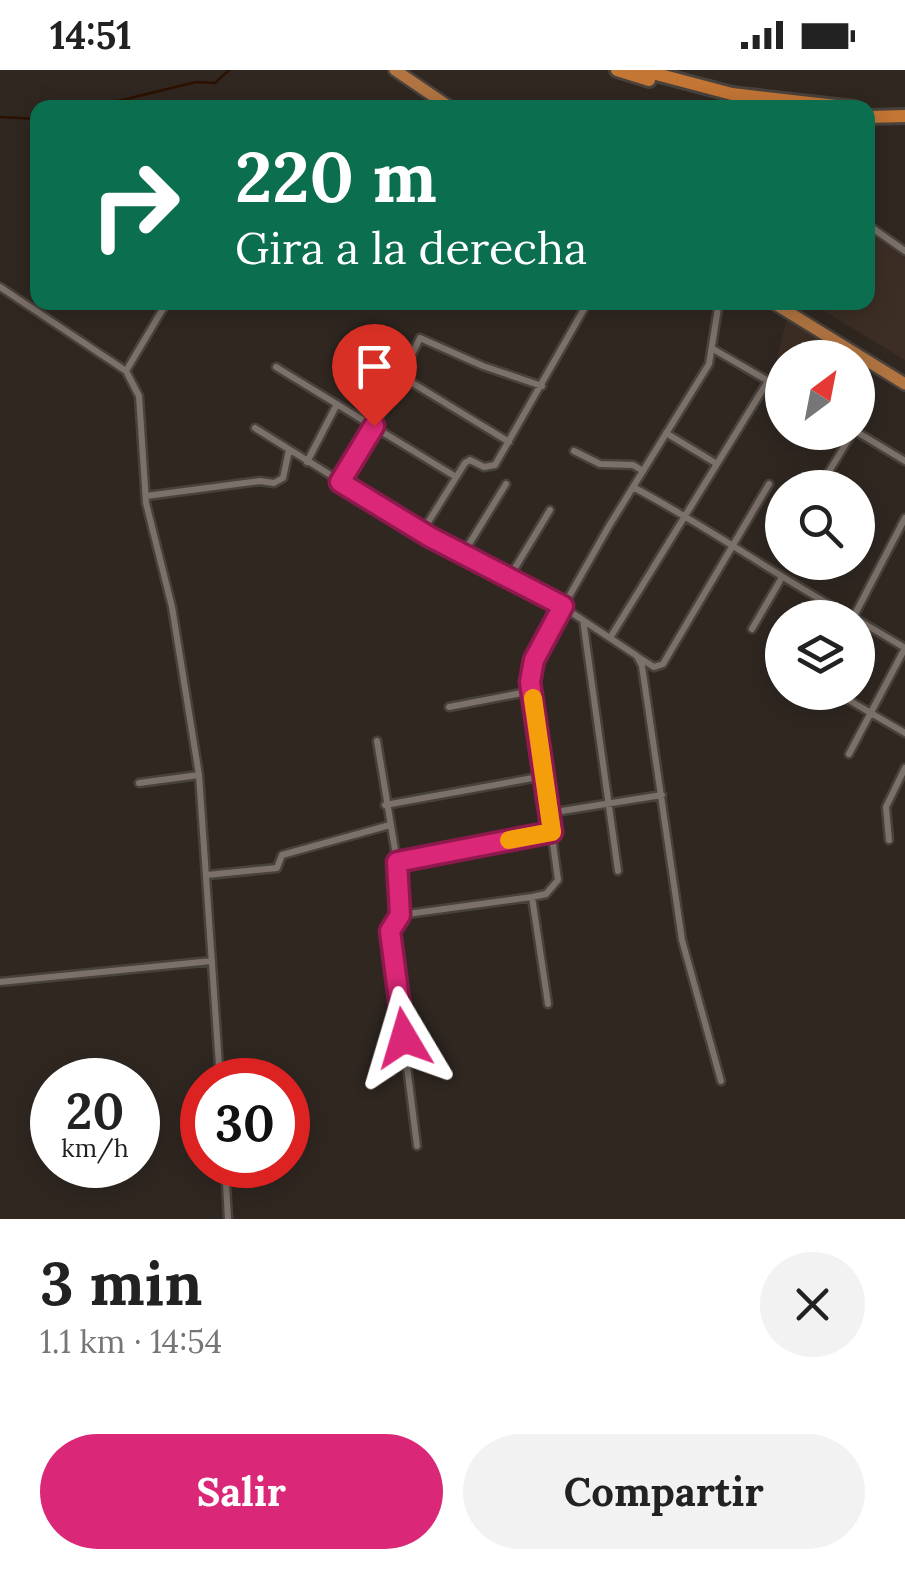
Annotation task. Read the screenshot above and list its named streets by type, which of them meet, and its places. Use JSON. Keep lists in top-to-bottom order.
{
  "north": "top right",
  "page": {
    "status": "14:51",
    "turn": ["220 m", "Gira a la derecha"],
    "speed": "20 km/h",
    "limit": "30",
    "heading": ["3 min", "1.1 km · 14:54"],
    "buttons": ["Salir", "Compartir"]
  }
}
